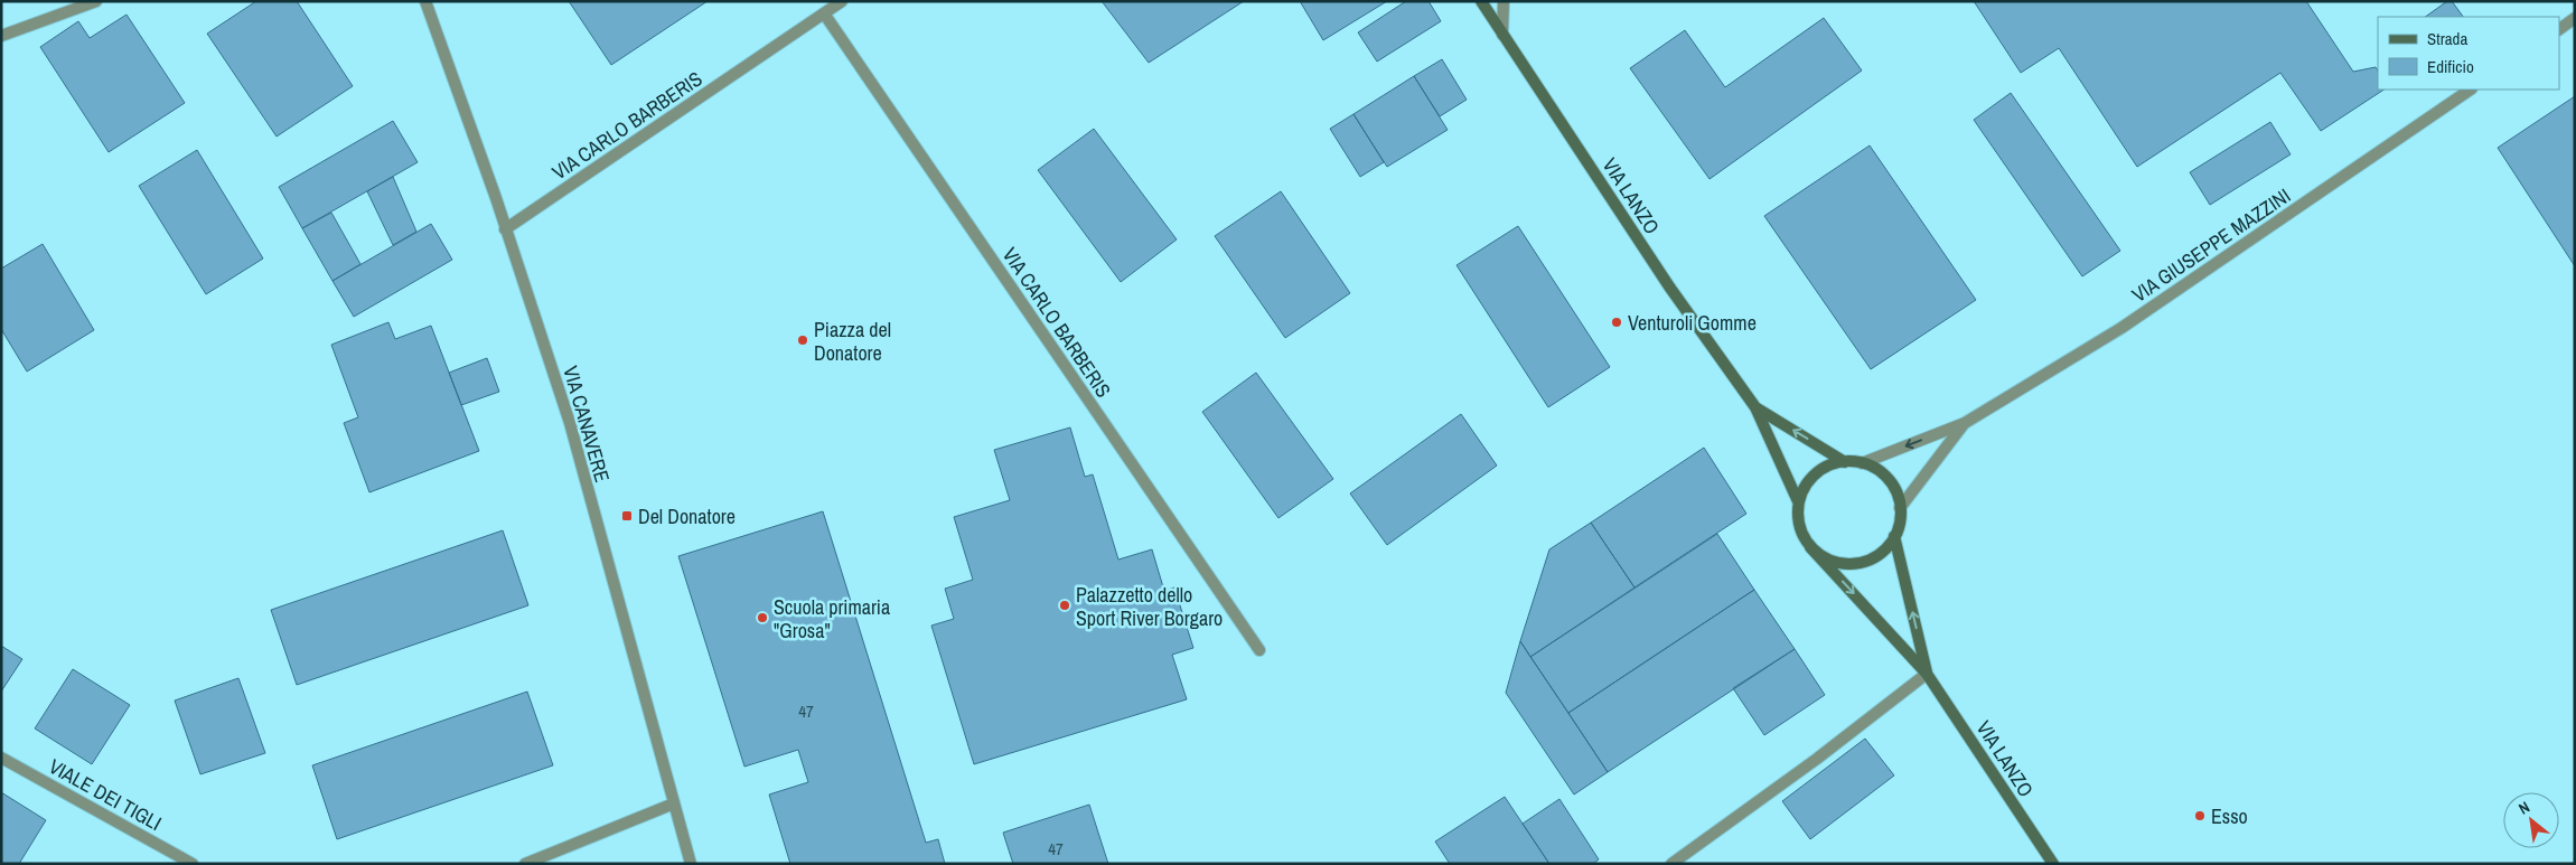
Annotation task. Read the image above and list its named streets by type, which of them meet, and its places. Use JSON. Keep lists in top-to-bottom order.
{
  "streets": {
    "street": [
      "VIA CARLO BARBERIS",
      "VIA LANZO",
      "VIA GIUSEPPE MAZZINI",
      "VIA CANAVERE",
      "VIALE DEI TIGLI"
    ]
  },
  "crossings": [
    ["VIA CARLO BARBERIS", "VIA CANAVERE"],
    ["VIA LANZO", "VIA GIUSEPPE MAZZINI"]
  ],
  "places": {
    "other": [
      "Venturoli Gomme",
      "Piazza del Donatore",
      "Palazzetto dello Sport River Borgaro",
      "Scuola primaria \"Grosa\"",
      "Esso"
    ],
    "transit": ["Del Donatore"]
  },
  "house_numbers": ["47", "47"],
  "legend": ["Strada", "Edificio"],
  "north": "top left"
}
